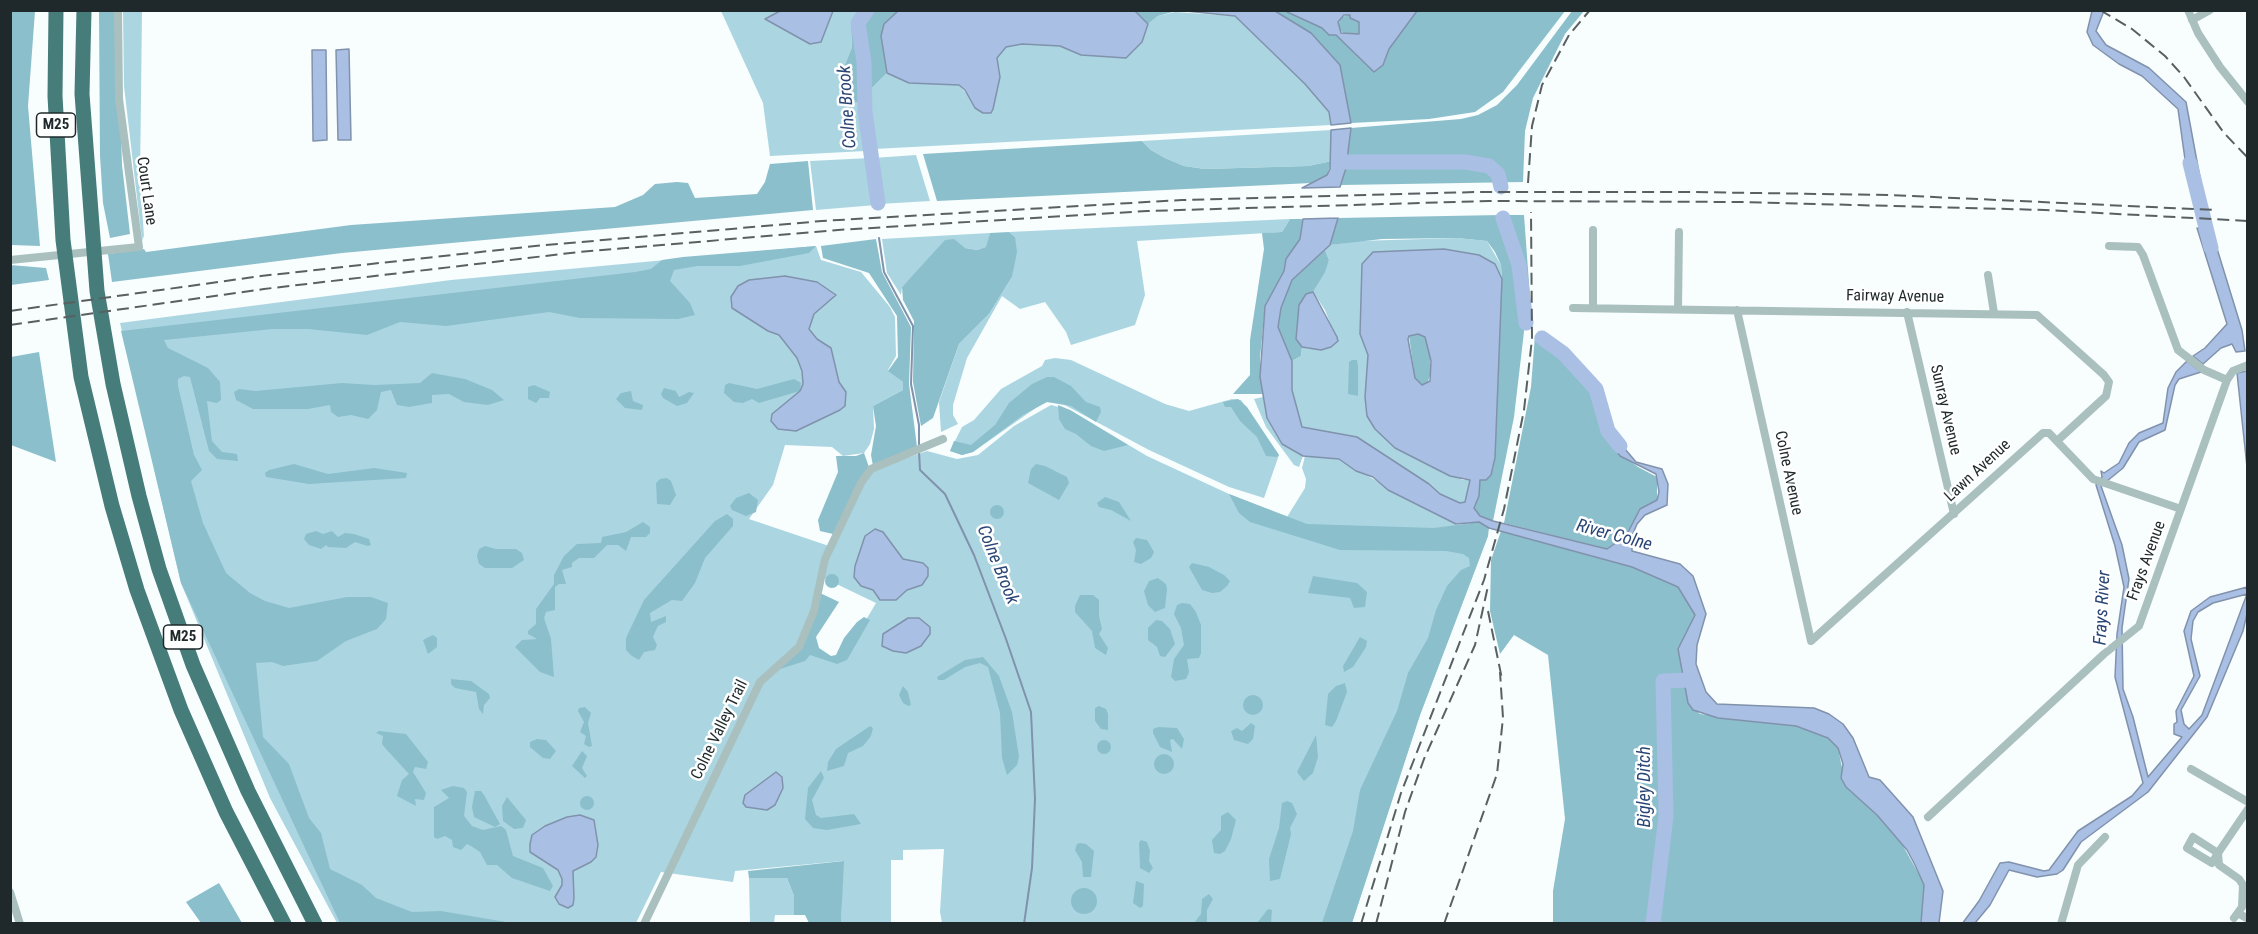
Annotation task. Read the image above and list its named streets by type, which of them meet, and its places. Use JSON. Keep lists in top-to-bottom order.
{
  "streets": {
    "highway": ["M25"],
    "street": [
      "Court Lane",
      "Fairway Avenue",
      "Sunray Avenue",
      "Lawn Avenue",
      "Colne Avenue",
      "Frays Avenue",
      "Colne Valley Trail"
    ]
  },
  "crossings": [
    ["Fairway Avenue", "Sunray Avenue"],
    ["Fairway Avenue", "Lawn Avenue"],
    ["Fairway Avenue", "Colne Avenue"],
    ["Sunray Avenue", "Lawn Avenue"],
    ["Lawn Avenue", "Colne Avenue"]
  ],
  "water": [
    "Colne Brook",
    "River Colne",
    "Frays River",
    "Bigley Ditch"
  ]
}
